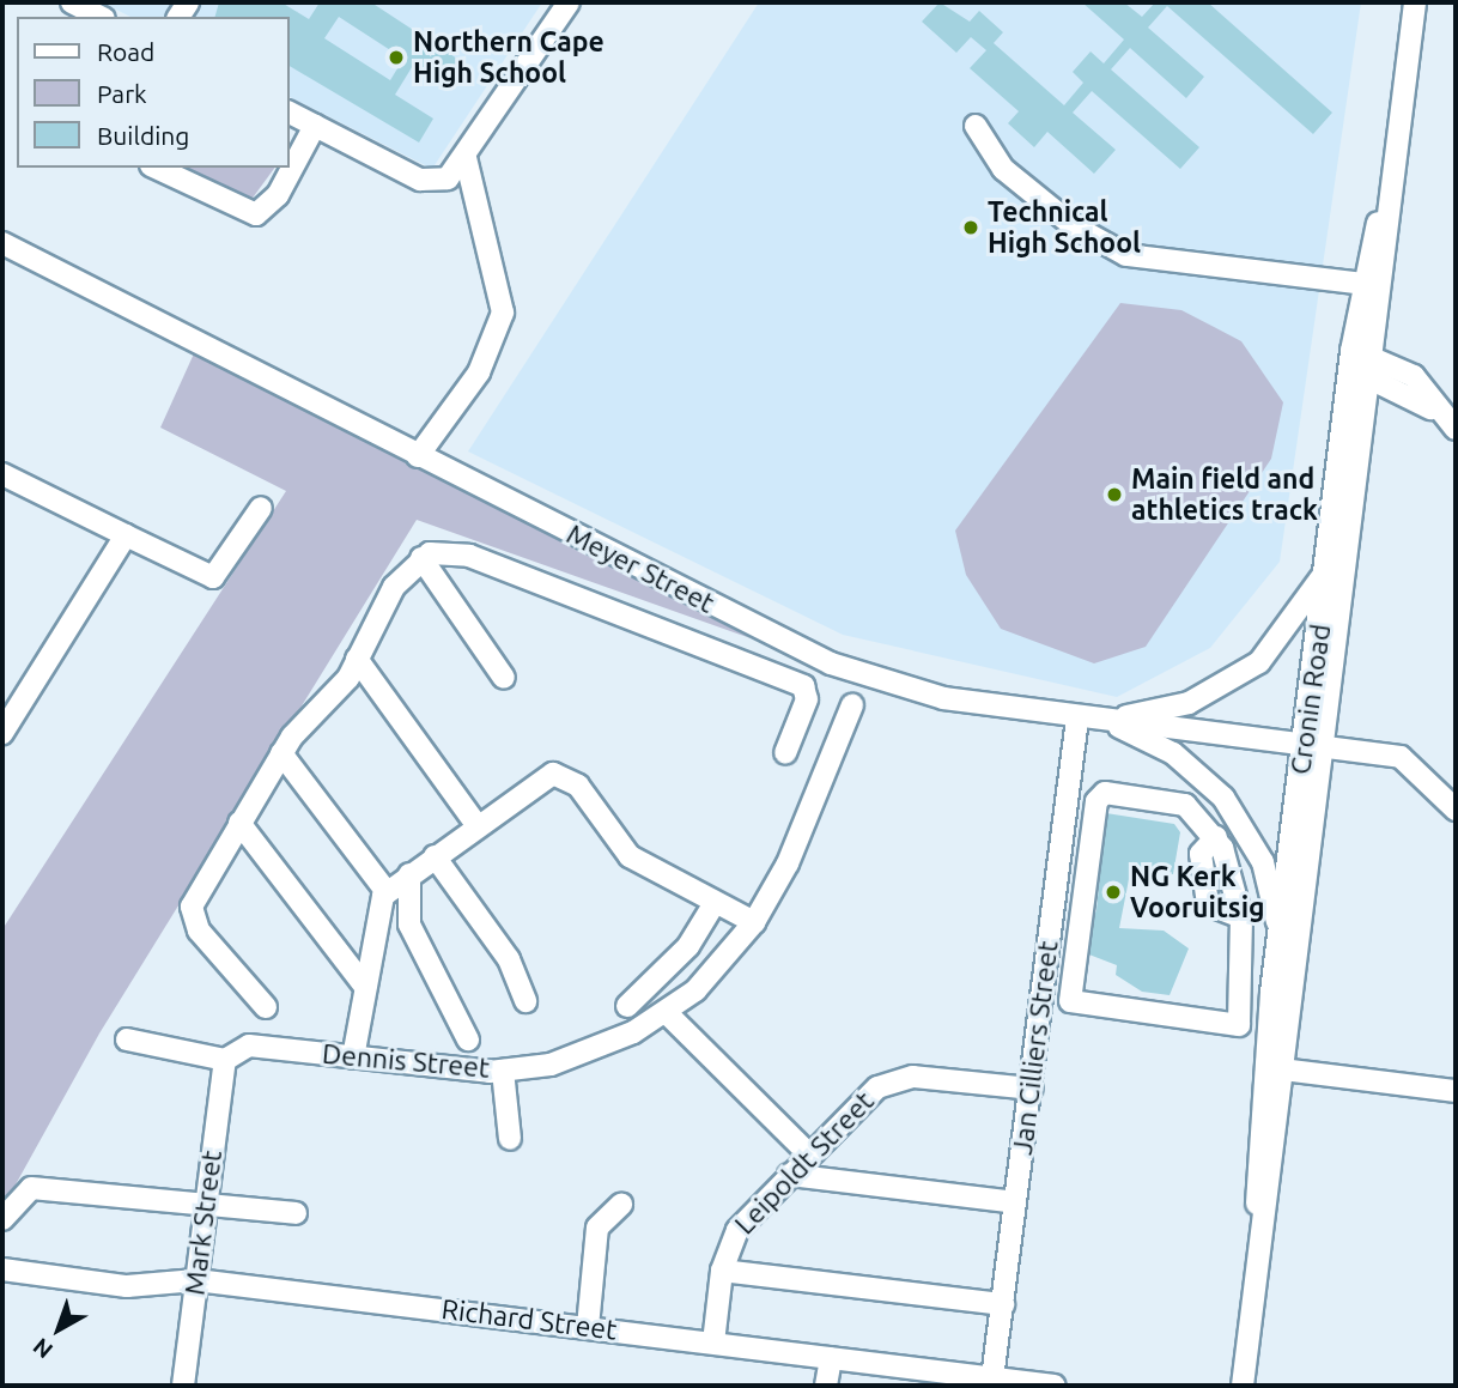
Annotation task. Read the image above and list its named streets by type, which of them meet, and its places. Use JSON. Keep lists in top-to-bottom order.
{
  "streets": {
    "street": [
      "Meyer Street",
      "Cronin Road",
      "Jan Cilliers Street",
      "Dennis Street",
      "Leipoldt Street",
      "Mark Street",
      "Richard Street"
    ]
  },
  "crossings": [
    ["Meyer Street", "Cronin Road"],
    ["Meyer Street", "Jan Cilliers Street"],
    ["Jan Cilliers Street", "Leipoldt Street"],
    ["Jan Cilliers Street", "Richard Street"],
    ["Dennis Street", "Mark Street"],
    ["Leipoldt Street", "Richard Street"],
    ["Mark Street", "Richard Street"]
  ],
  "places": [
    "Northern Cape High School",
    "Technical High School",
    "Main field and athletics track",
    "NG Kerk Vooruitsig"
  ],
  "legend": ["Road", "Park", "Building"],
  "north": "bottom left"
}
